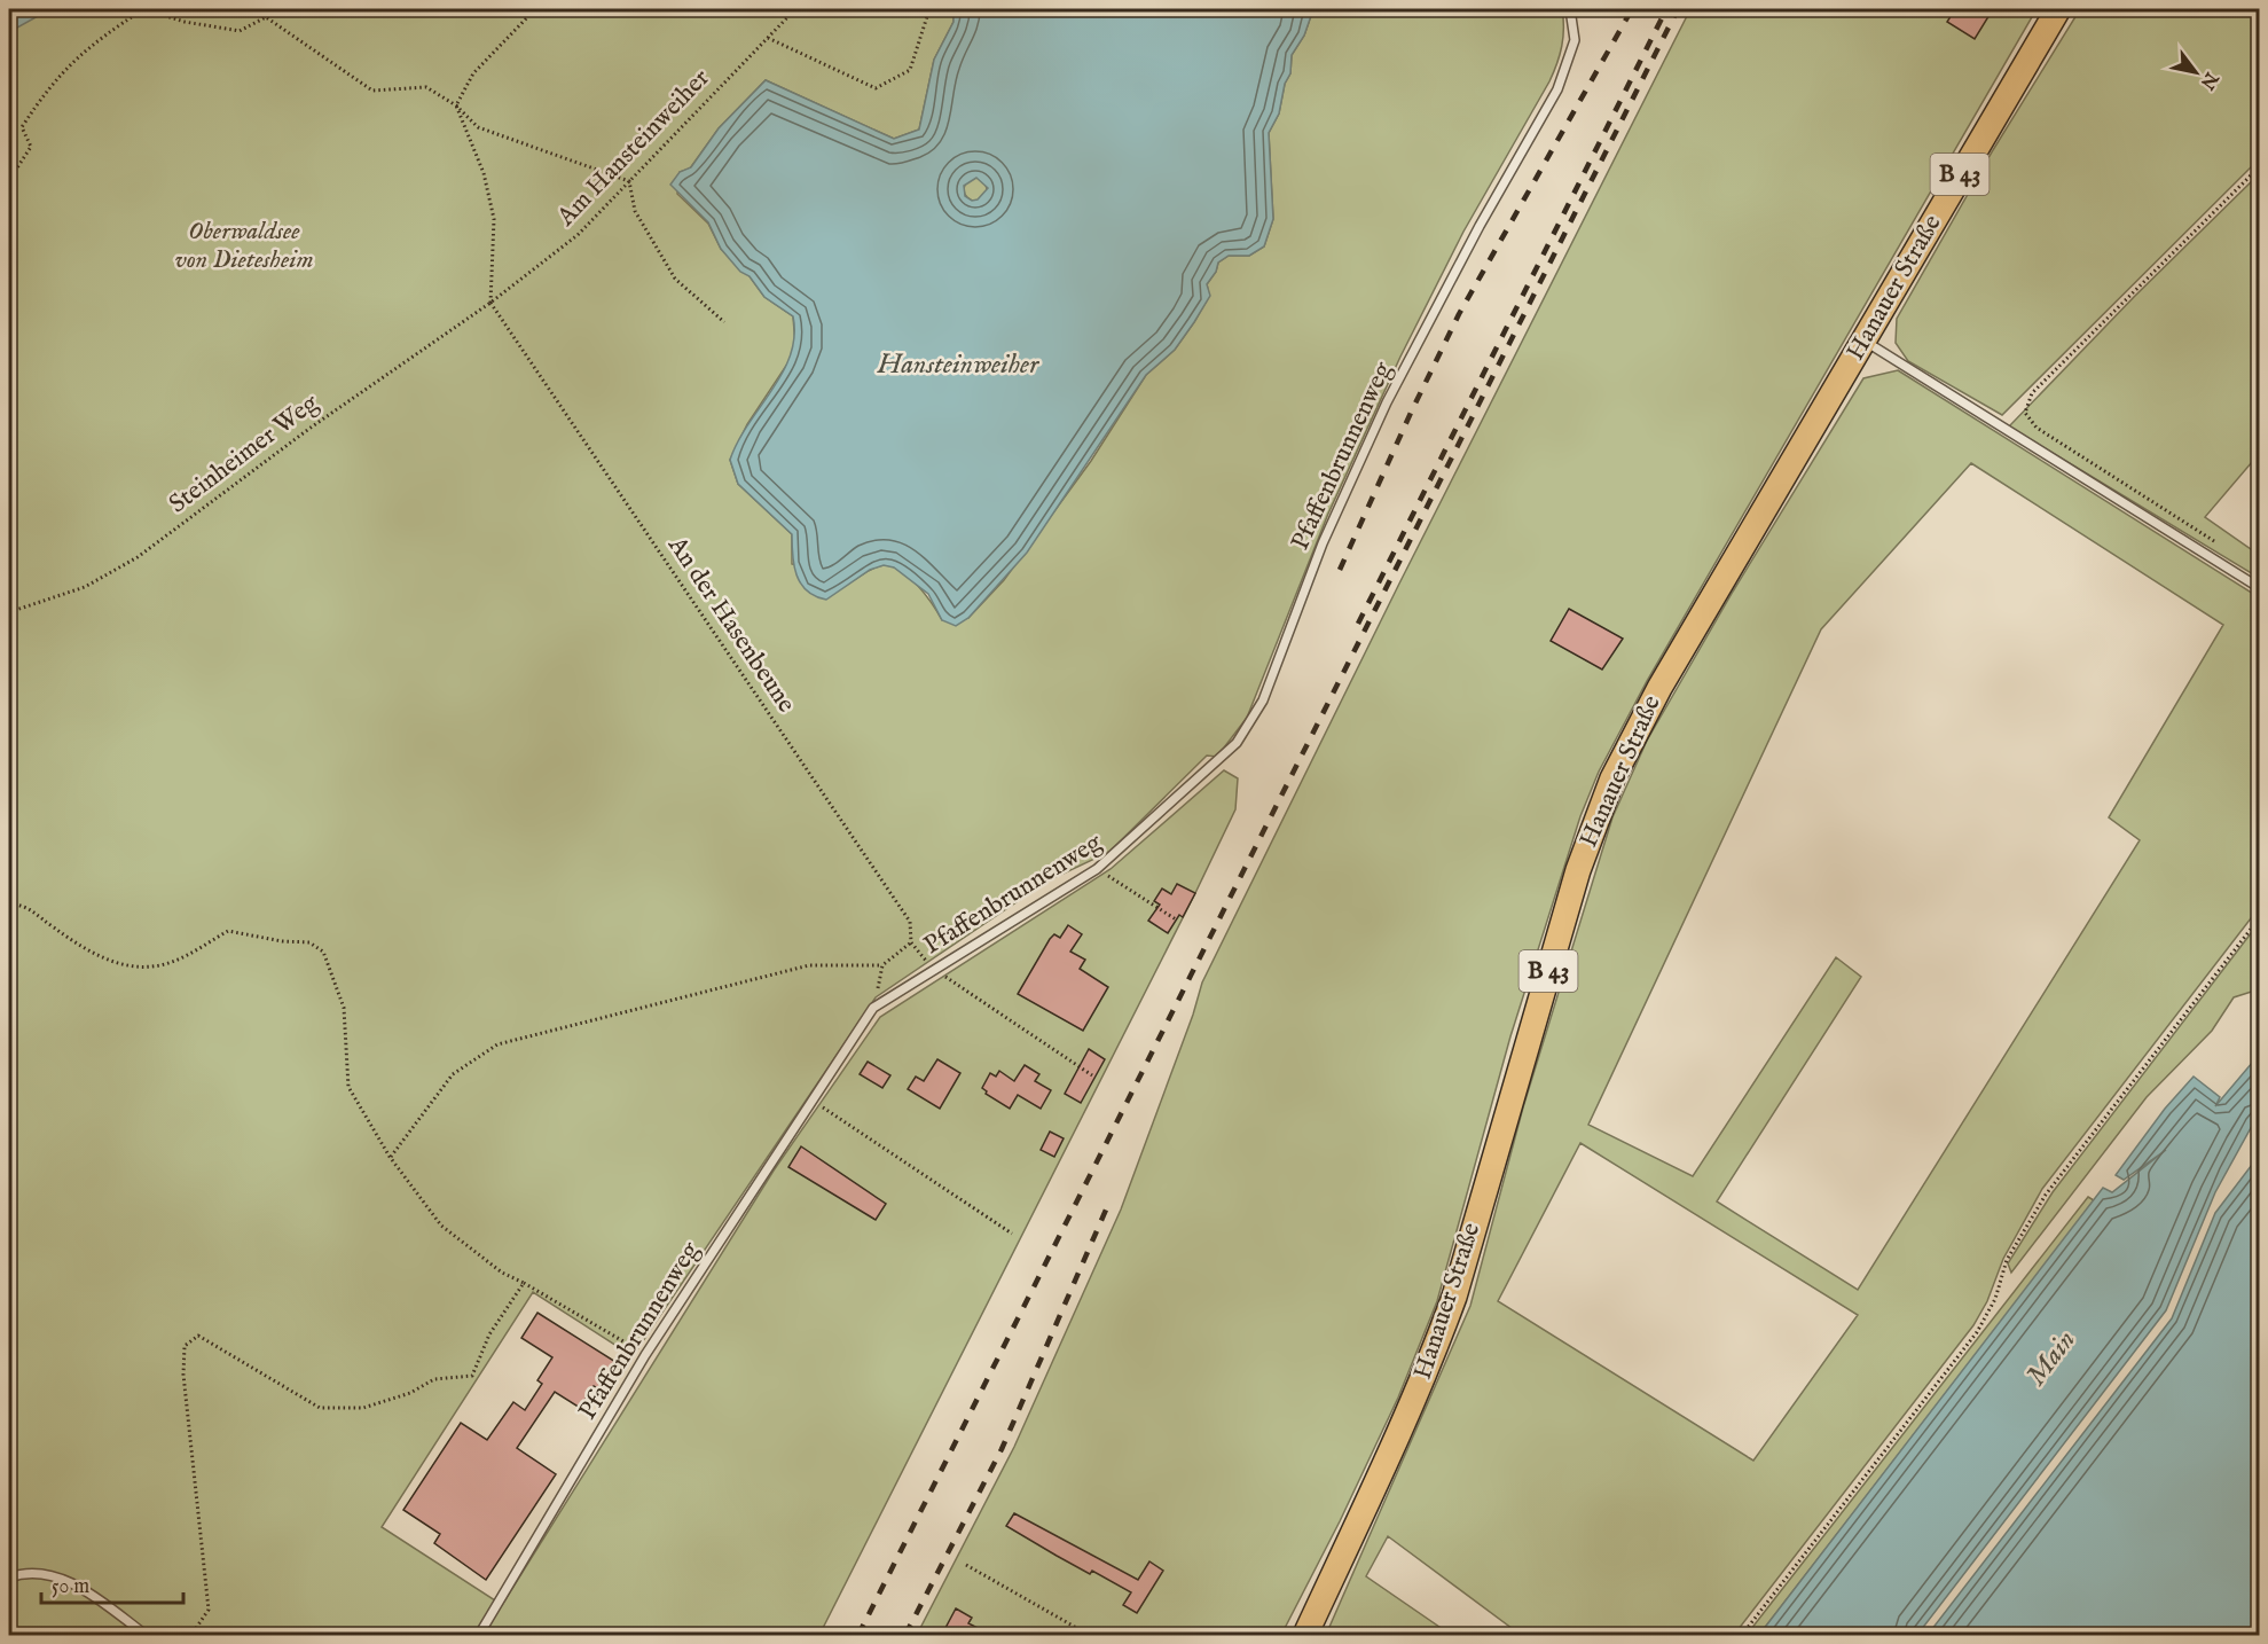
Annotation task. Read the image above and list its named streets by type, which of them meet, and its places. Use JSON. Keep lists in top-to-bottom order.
{
  "streets": {
    "main road": ["B 43", "Hanauer Straße"],
    "lane": ["Pfaffenbrunnenweg"],
    "path": ["Am Hansteinweiher", "Steinheimer Weg", "An der Hasenbeune"]
  },
  "crossings": [
    ["Am Hansteinweiher", "Steinheimer Weg"],
    ["Am Hansteinweiher", "An der Hasenbeune"],
    ["Steinheimer Weg", "An der Hasenbeune"],
    ["Pfaffenbrunnenweg", "An der Hasenbeune"]
  ],
  "water": ["Hansteinweiher", "Main"],
  "parks": ["Oberwaldsee von Dietesheim"],
  "scale_bar": "50 m",
  "north": "bottom right"
}
